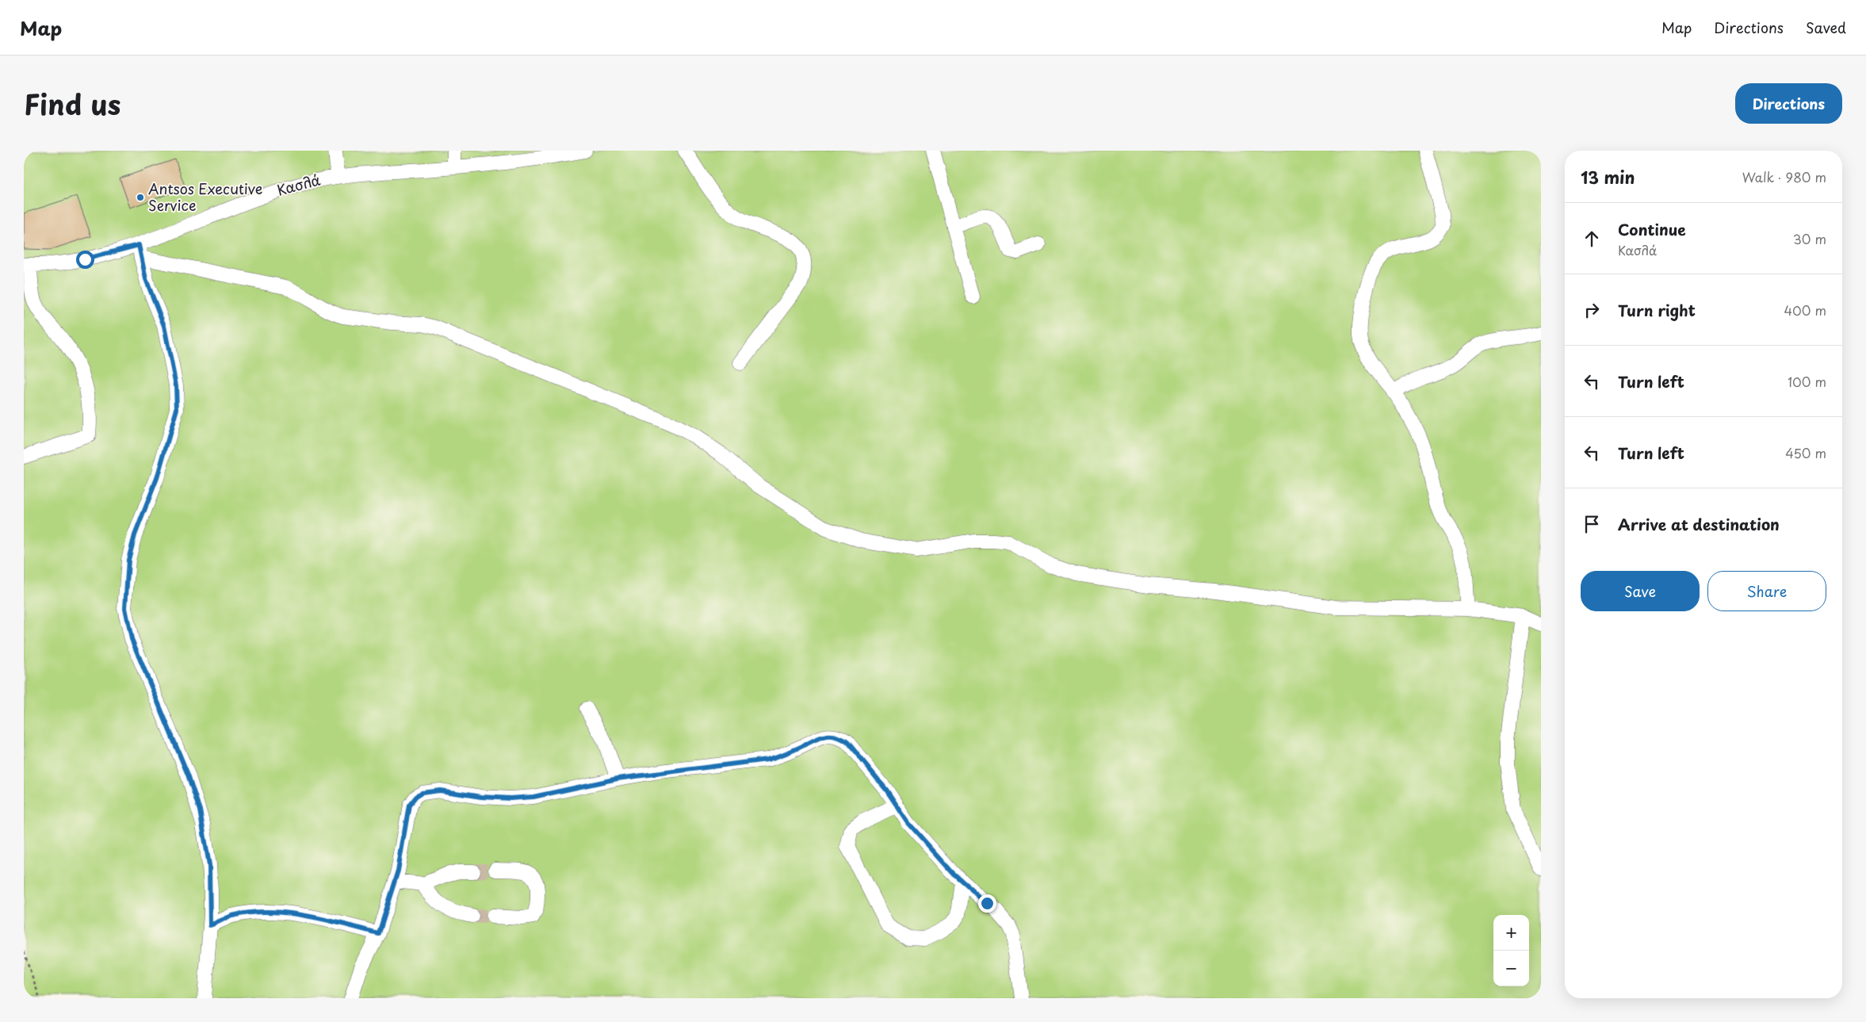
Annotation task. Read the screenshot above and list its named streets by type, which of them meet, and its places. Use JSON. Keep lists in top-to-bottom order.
{
  "streets": {
    "street": ["Κασλά"]
  },
  "places": ["Antsos Executive Service"],
  "page": {
    "header": "Map",
    "nav": ["Map", "Directions", "Saved"],
    "title": "Find us",
    "buttons": [
      "Directions",
      ["Save", "Share"]
    ],
    "heading": ["13 min", "Walk · 980 m"],
    "list": [
      ["Continue", "Κασλά", "30 m"],
      ["Turn right", "400 m"],
      ["Turn left", "100 m"],
      ["Turn left", "450 m"],
      "Arrive at destination"
    ],
    "map_buttons": ["+", "−"]
  }
}
